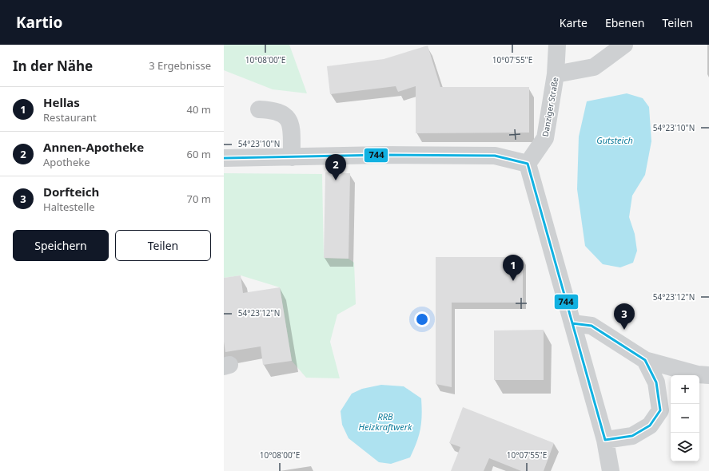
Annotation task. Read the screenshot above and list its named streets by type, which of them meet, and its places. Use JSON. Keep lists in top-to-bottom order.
{
  "streets": {
    "street": ["Danziger Straße"]
  },
  "water": ["Gutsteich", "RRB Heizkraftwerk"],
  "lines": ["transit line 744"],
  "page": {
    "header": "Kartio",
    "nav": ["Karte", "Ebenen", "Teilen"],
    "heading": ["In der Nähe", "3 Ergebnisse"],
    "list": [
      {
        "mark": "1",
        "name": "Hellas",
        "note": "Restaurant",
        "value": "40 m"
      },
      {
        "mark": "2",
        "name": "Annen-Apotheke",
        "note": "Apotheke",
        "value": "60 m"
      },
      {
        "mark": "3",
        "name": "Dorfteich",
        "note": "Haltestelle",
        "value": "70 m"
      }
    ],
    "pins": ["2", "1", "3"],
    "buttons": ["Speichern", "Teilen"],
    "map_buttons": ["+", "−"]
  },
  "coordinates": [
    "10°08'00\"E",
    "10°07'55\"E",
    "54°23'10\"N",
    "54°23'12\"N"
  ]
}
